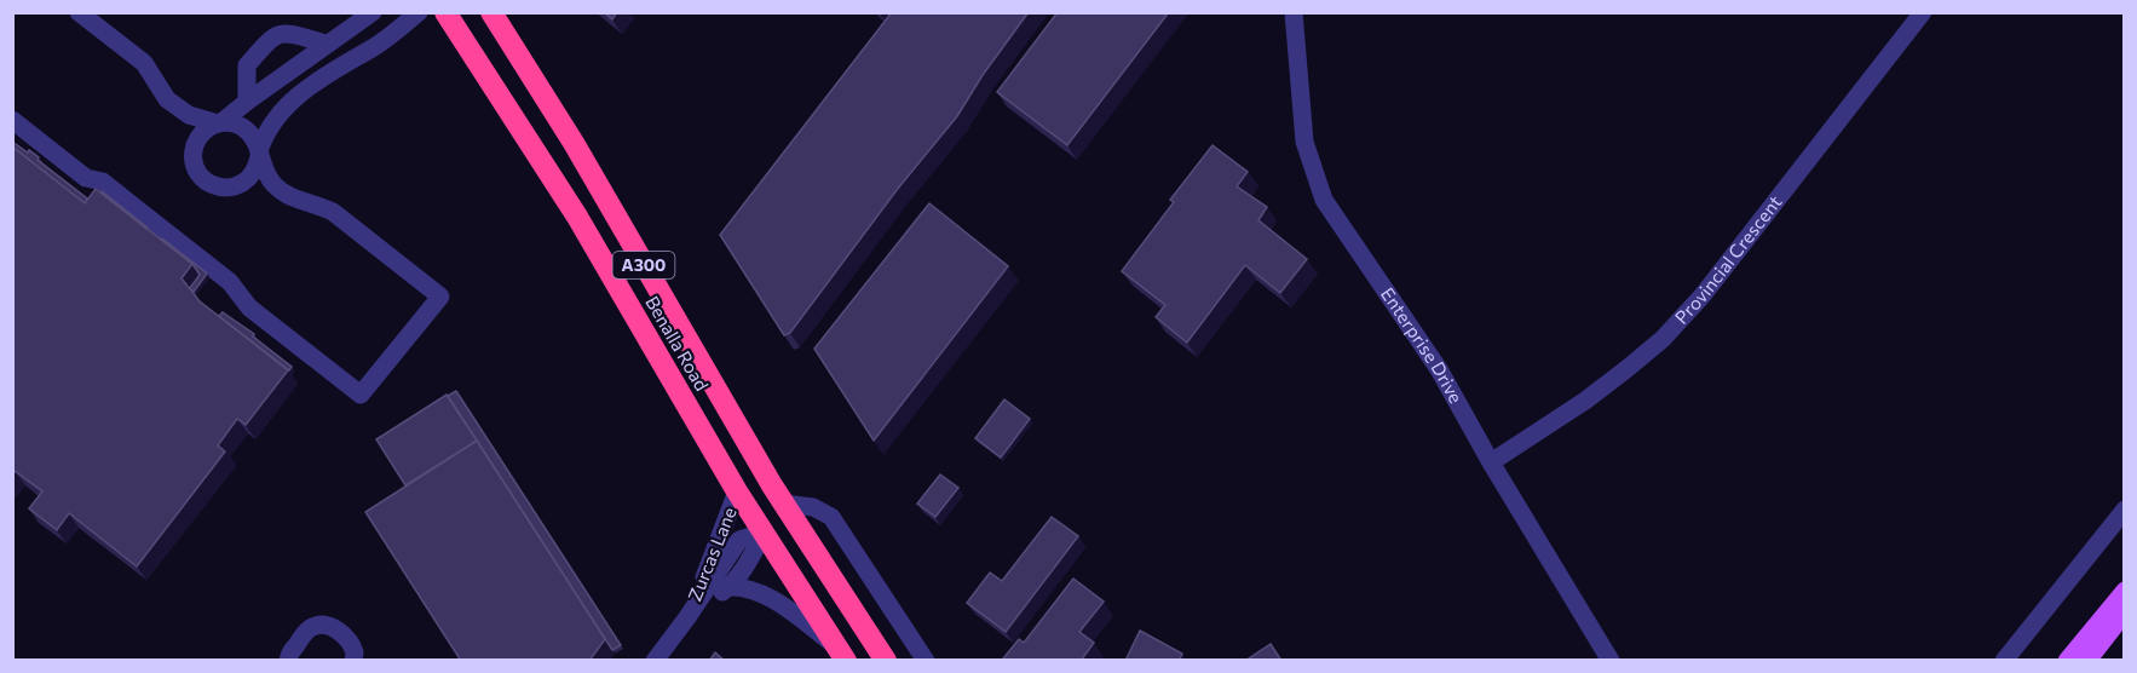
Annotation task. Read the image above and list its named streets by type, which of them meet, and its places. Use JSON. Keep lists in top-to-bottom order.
{
  "streets": {
    "highway": ["A300", "Benalla Road"],
    "street": ["Provincial Crescent", "Enterprise Drive", "Zurcas Lane"]
  },
  "crossings": [
    ["Provincial Crescent", "Enterprise Drive"],
    ["Benalla Road", "Zurcas Lane"]
  ]
}
